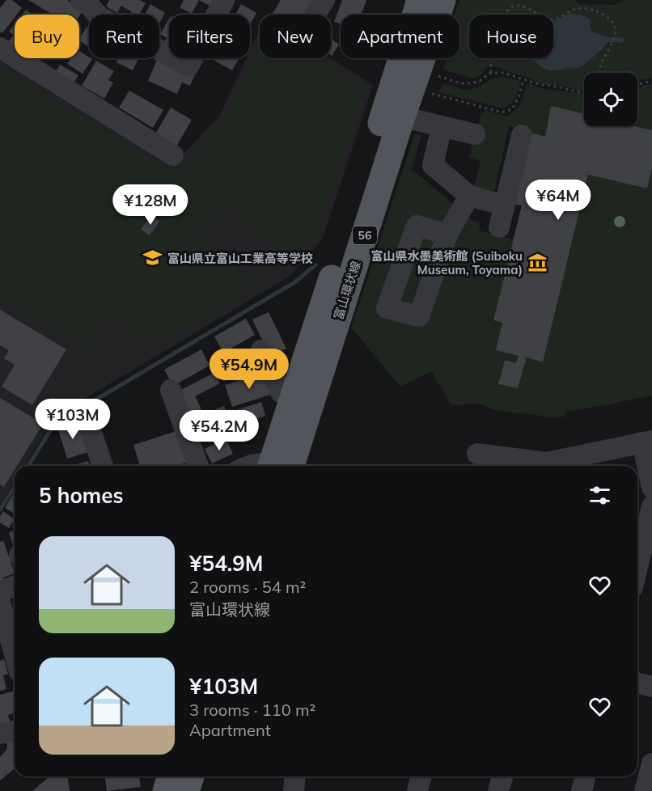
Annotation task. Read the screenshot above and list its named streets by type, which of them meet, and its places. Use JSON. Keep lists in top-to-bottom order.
{
  "streets": {
    "main road": ["56", "富山環状線"]
  },
  "places": {
    "school or university": ["富山県立富山工業高等学校"],
    "museum": ["富山県水墨美術館 (Suiboku Museum, Toyama)"]
  },
  "page": {
    "chip": [
      "Buy",
      "Rent",
      "Filters",
      "New",
      "Apartment",
      "House"
    ],
    "price": [
      "¥64M",
      "¥128M",
      "¥54.9M",
      "¥103M",
      "¥54.2M"
    ],
    "heading": "5 homes",
    "list": [
      {
        "name": "¥54.9M",
        "note": "2 rooms · 54 m² · 富山環状線"
      },
      {
        "name": "¥103M",
        "note": "3 rooms · 110 m² · Apartment"
      }
    ]
  }
}
